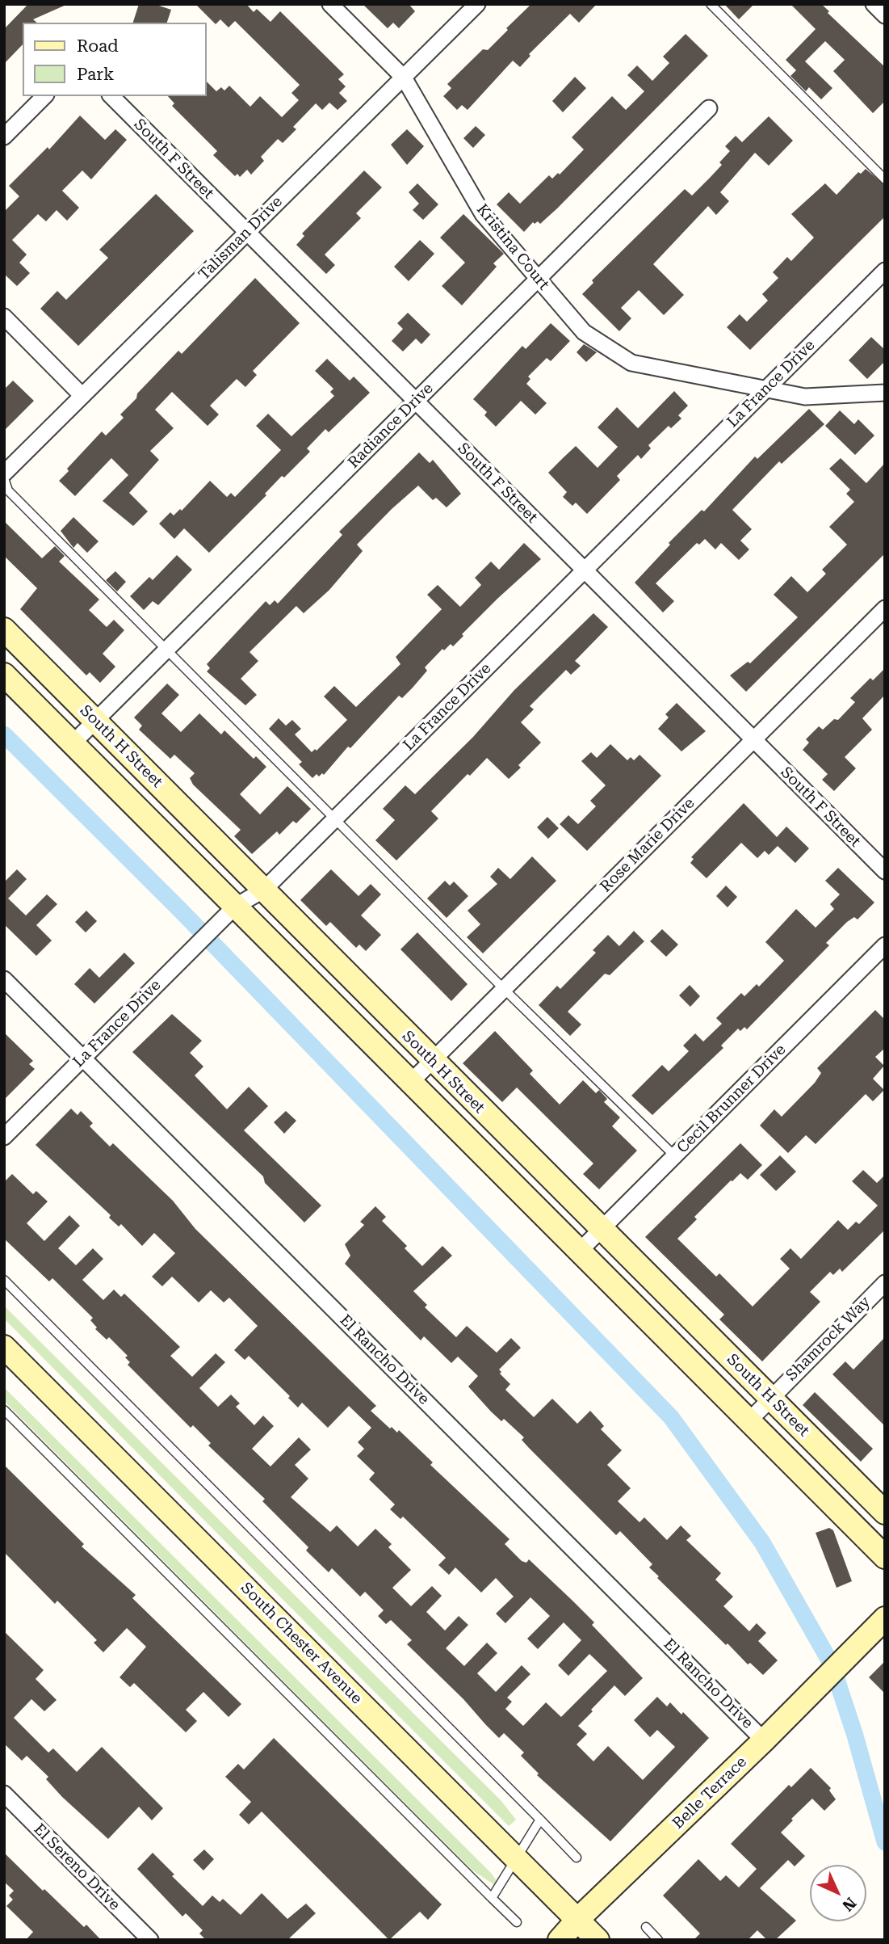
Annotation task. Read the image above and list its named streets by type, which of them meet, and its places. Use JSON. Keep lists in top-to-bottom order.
{
  "streets": {
    "street": [
      "South F Street",
      "Talisman Drive",
      "Kristina Court",
      "La France Drive",
      "Radiance Drive",
      "South H Street",
      "Rose Marie Drive",
      "Cecil Brunner Drive",
      "Shamrock Way",
      "El Rancho Drive",
      "South Chester Avenue",
      "Belle Terrace",
      "El Sereno Drive"
    ]
  },
  "crossings": [
    ["South F Street", "Talisman Drive"],
    ["South F Street", "La France Drive"],
    ["South F Street", "Radiance Drive"],
    ["South F Street", "Rose Marie Drive"],
    ["Talisman Drive", "Kristina Court"],
    ["Kristina Court", "La France Drive"],
    ["Kristina Court", "Radiance Drive"],
    ["La France Drive", "South H Street"],
    ["La France Drive", "El Rancho Drive"],
    ["Radiance Drive", "South H Street"],
    ["South H Street", "Rose Marie Drive"],
    ["South H Street", "Cecil Brunner Drive"],
    ["South H Street", "Shamrock Way"],
    ["El Rancho Drive", "Belle Terrace"],
    ["South Chester Avenue", "Belle Terrace"]
  ],
  "legend": ["Road", "Park"],
  "north": "bottom right"
}
